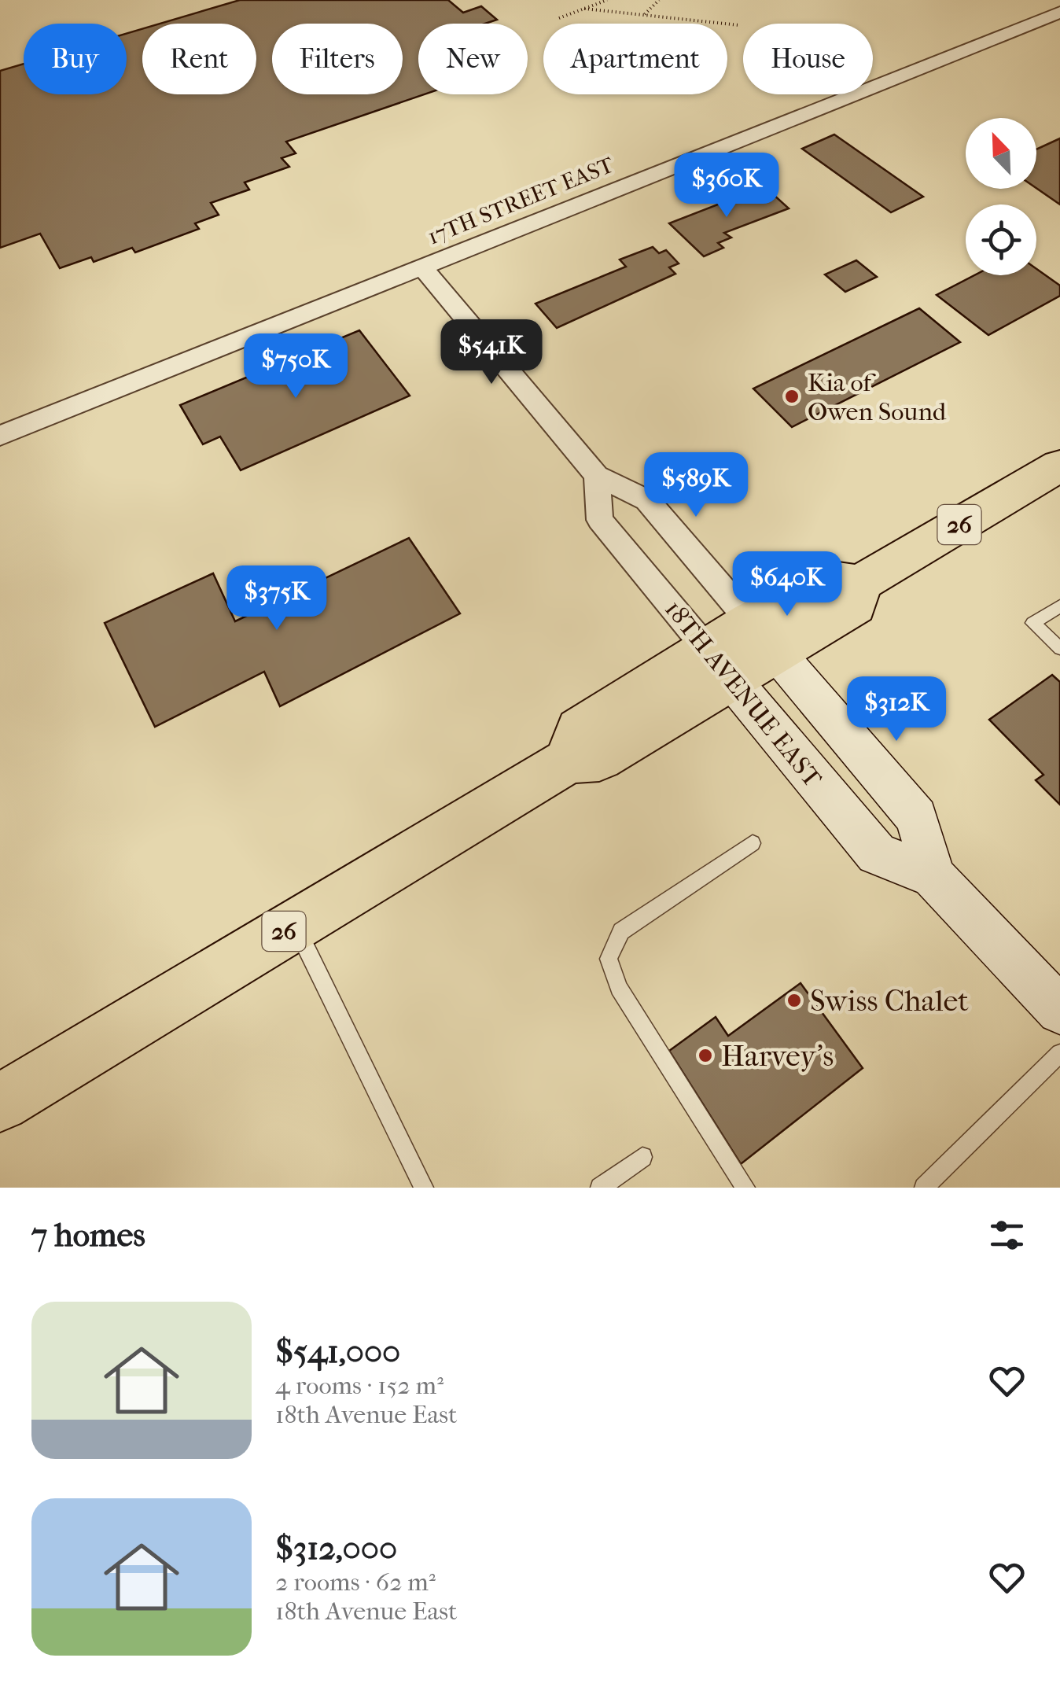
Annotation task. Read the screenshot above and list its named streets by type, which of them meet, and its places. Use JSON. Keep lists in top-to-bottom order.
{
  "streets": {
    "main road": ["26"],
    "street": ["17TH STREET EAST", "18TH AVENUE EAST"]
  },
  "crossings": [
    ["17TH STREET EAST", "18TH AVENUE EAST"],
    ["26", "18TH AVENUE EAST"]
  ],
  "places": ["Kia of Owen Sound", "Swiss Chalet", "Harvey's"],
  "north": "top left",
  "page": {
    "chip": [
      "Buy",
      "Rent",
      "Filters",
      "New",
      "Apartment",
      "House"
    ],
    "price": [
      "$360K",
      "$541K",
      "$750K",
      "$589K",
      "$640K",
      "$375K",
      "$312K"
    ],
    "heading": "7 homes",
    "list": [
      {
        "name": "$541,000",
        "note": "4 rooms · 152 m² · 18th Avenue East"
      },
      {
        "name": "$312,000",
        "note": "2 rooms · 62 m² · 18th Avenue East"
      }
    ]
  }
}
